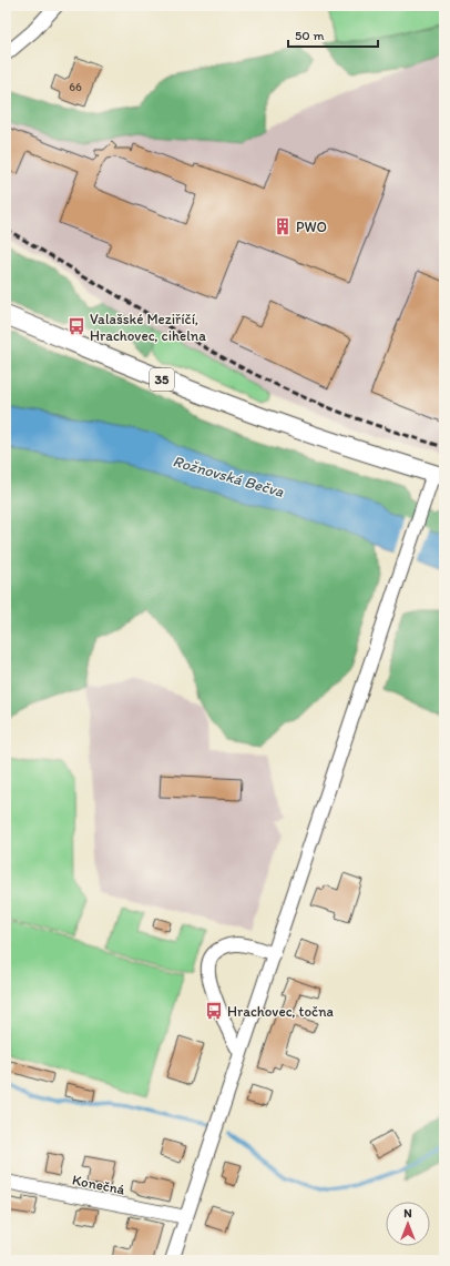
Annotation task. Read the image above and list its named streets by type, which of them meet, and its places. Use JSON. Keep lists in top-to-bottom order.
{
  "streets": {
    "main road": ["35"],
    "street": ["Konečná"]
  },
  "water": ["Rožnovská Bečva"],
  "places": {
    "building": ["PWO"],
    "bus stop": ["Valašské Meziříčí, Hrachovec, cihelna", "Hrachovec, točna"]
  },
  "house_numbers": ["66"],
  "scale_bar": "50 m",
  "north": "top"
}
